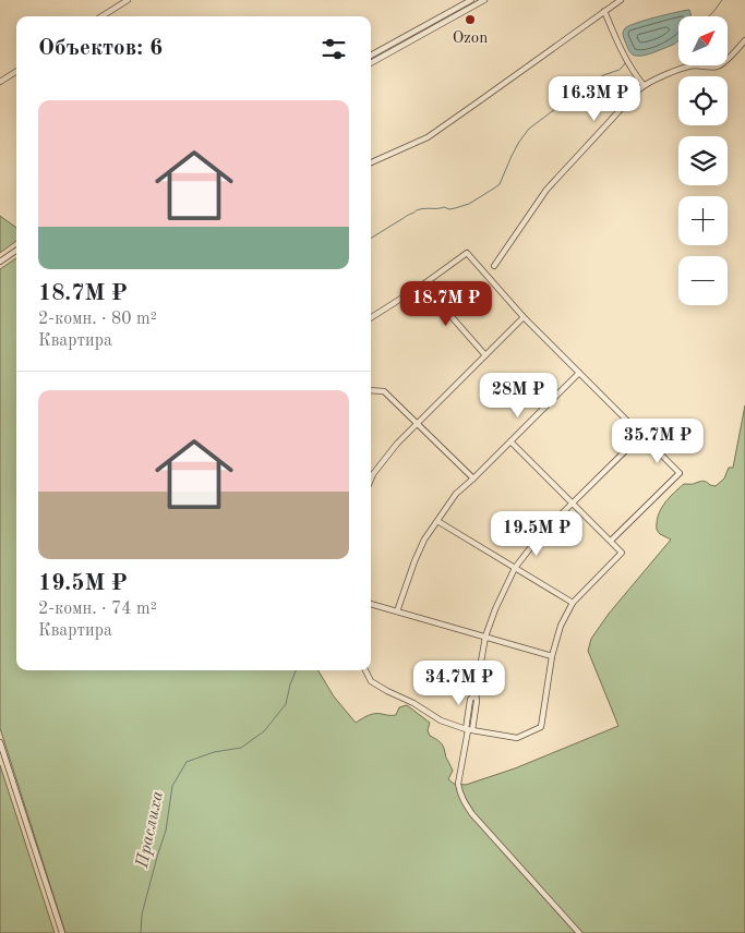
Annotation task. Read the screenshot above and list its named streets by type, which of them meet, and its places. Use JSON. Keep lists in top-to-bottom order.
{
  "water": ["Праслиха"],
  "places": ["Ozon"],
  "north": "top right",
  "page": {
    "map_buttons": ["+", "−"],
    "heading": "Объектов: 6",
    "price": [
      "16.3M ₽",
      "18.7M ₽",
      "28M ₽",
      "35.7M ₽",
      "19.5M ₽",
      "34.7M ₽"
    ],
    "list": [
      {
        "name": "18.7M ₽",
        "note": "2-комн. · 80 m² · Квартира"
      },
      {
        "name": "19.5M ₽",
        "note": "2-комн. · 74 m² · Квартира"
      }
    ]
  }
}
